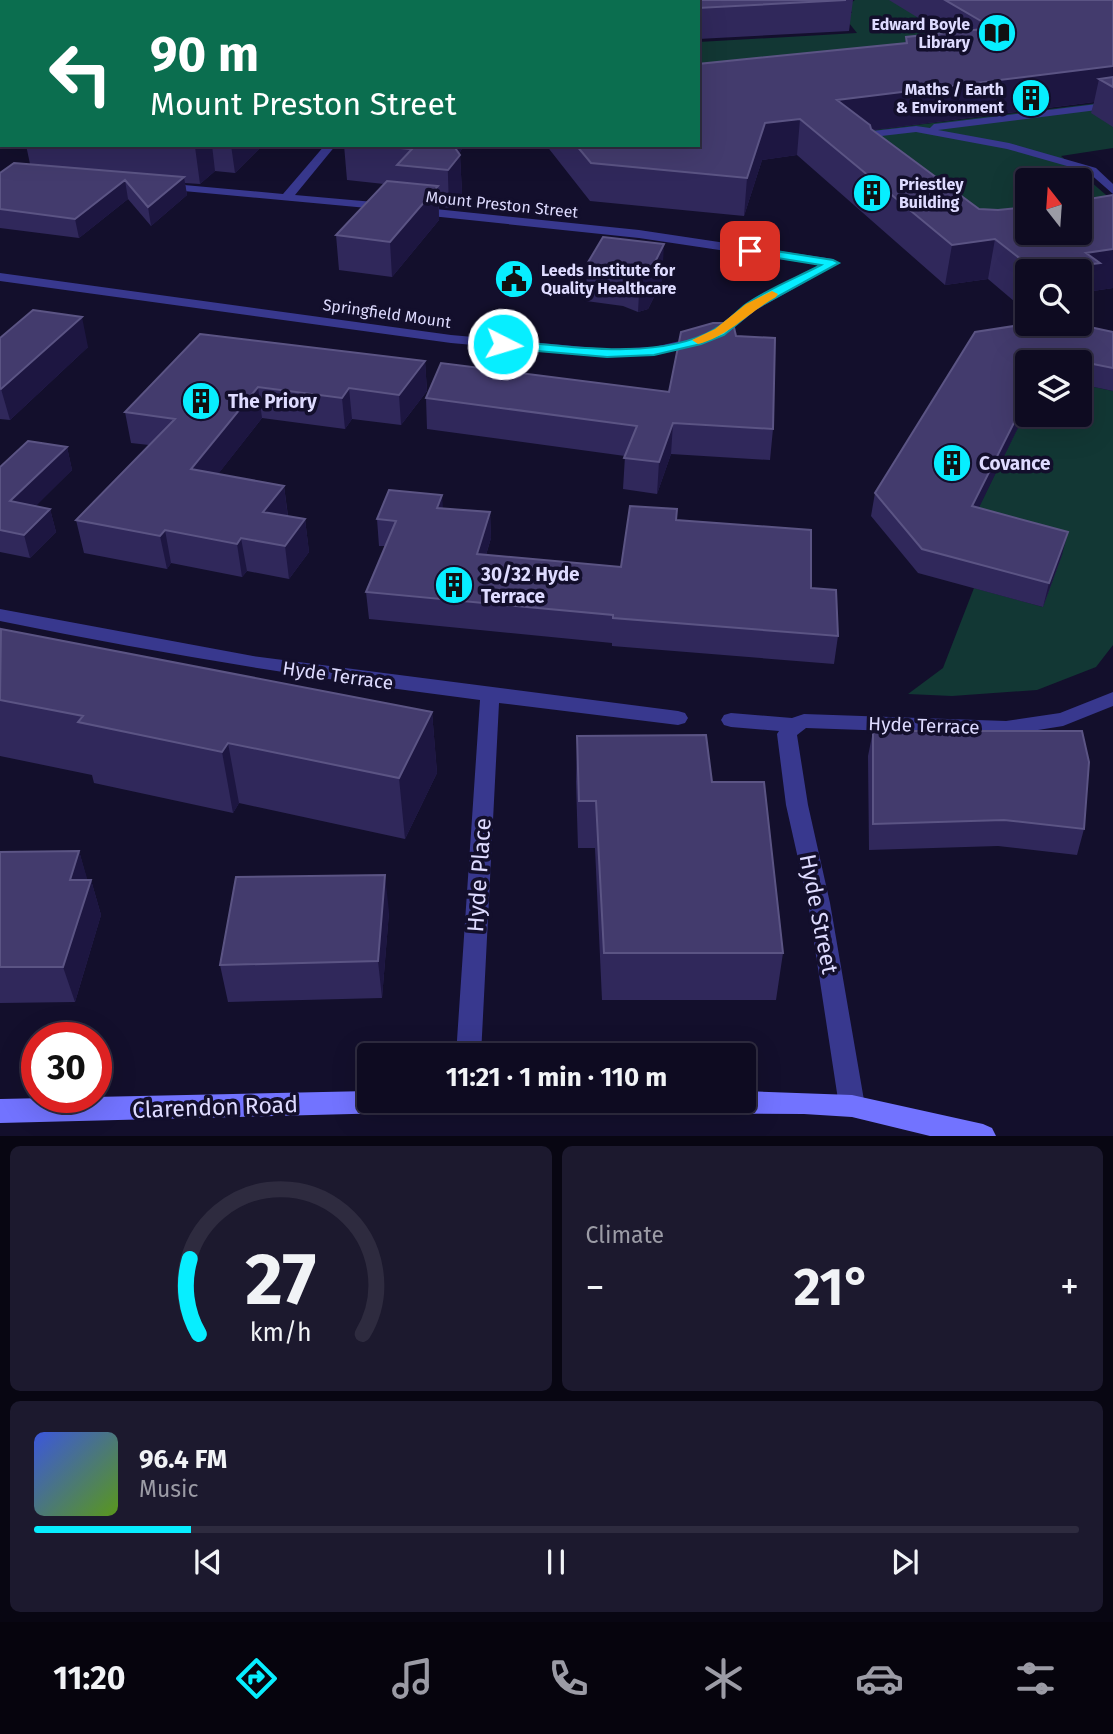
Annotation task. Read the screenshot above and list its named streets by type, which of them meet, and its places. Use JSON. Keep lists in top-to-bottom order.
{
  "streets": {
    "street": [
      "Mount Preston Street",
      "Springfield Mount",
      "Hyde Terrace",
      "Hyde Place",
      "Hyde Street",
      "Clarendon Road"
    ]
  },
  "crossings": [
    ["Mount Preston Street", "Springfield Mount"],
    ["Hyde Terrace", "Hyde Place"],
    ["Hyde Terrace", "Hyde Street"]
  ],
  "places": {
    "library": ["Edward Boyle Library"],
    "building": [
      "Maths / Earth & Environment",
      "Priestley Building",
      "The Priory",
      "Covance",
      "30/32 Hyde Terrace"
    ],
    "public building": ["Leeds Institute for Quality Healthcare"]
  },
  "north": "top",
  "page": {
    "turn": ["90 m", "Mount Preston Street"],
    "limit": "30",
    "trip": "11:21 · 1 min · 110 m",
    "tile": "Climate",
    "heat": ["−", "21°", "+"],
    "song": ["96.4 FM", "Music"],
    "tabs": "11:20",
    "gauge": ["27", "km/h"]
  }
}
